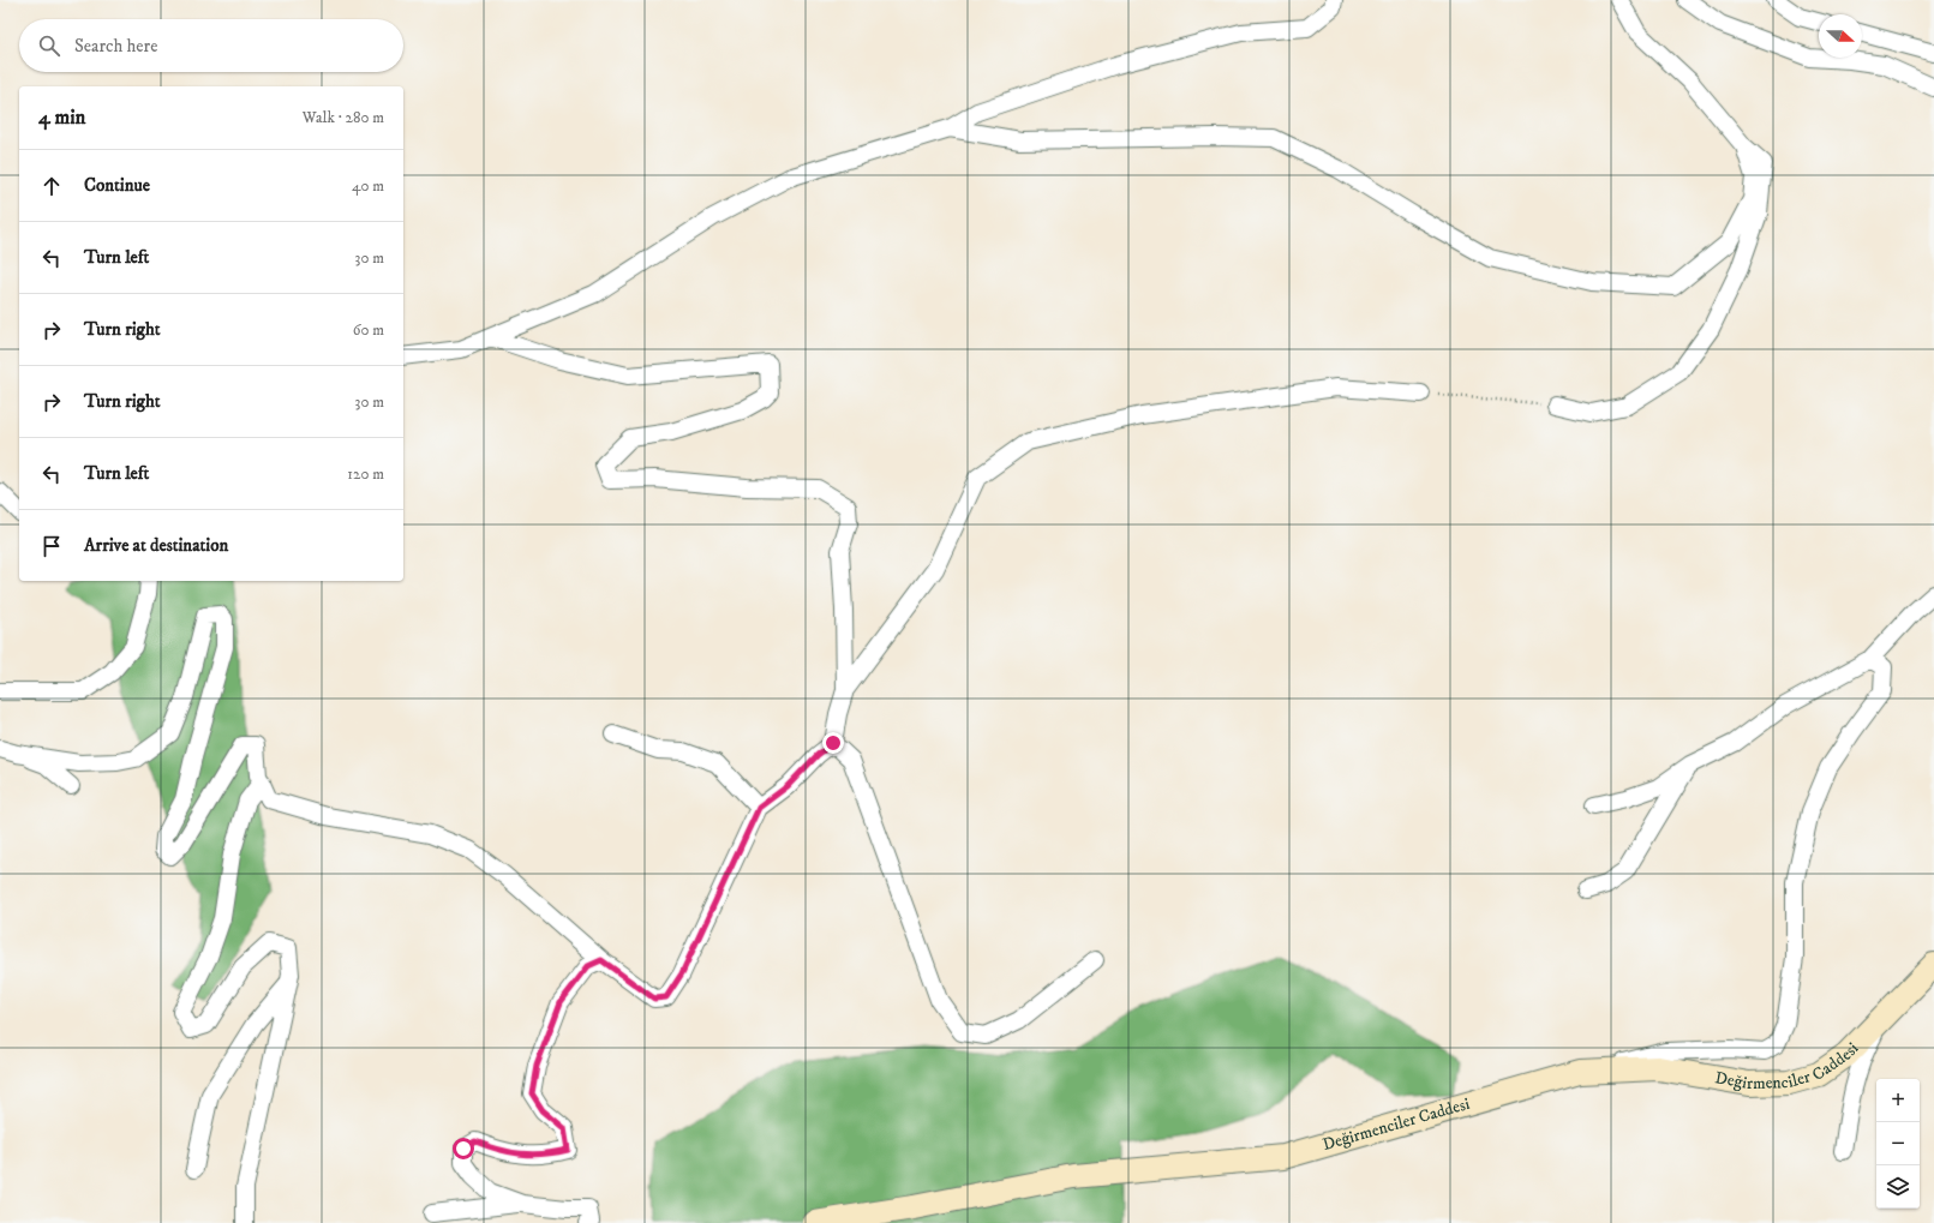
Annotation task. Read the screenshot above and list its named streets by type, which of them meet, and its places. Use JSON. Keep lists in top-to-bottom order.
{
  "streets": {
    "main road": ["Değirmenciler Caddesi"]
  },
  "north": "right",
  "page": {
    "search": "Search here",
    "heading": ["4 min", "Walk · 280 m"],
    "list": [
      ["Continue", "40 m"],
      ["Turn left", "30 m"],
      ["Turn right", "60 m"],
      ["Turn right", "30 m"],
      ["Turn left", "120 m"],
      "Arrive at destination"
    ],
    "map_buttons": ["+", "−"]
  }
}
